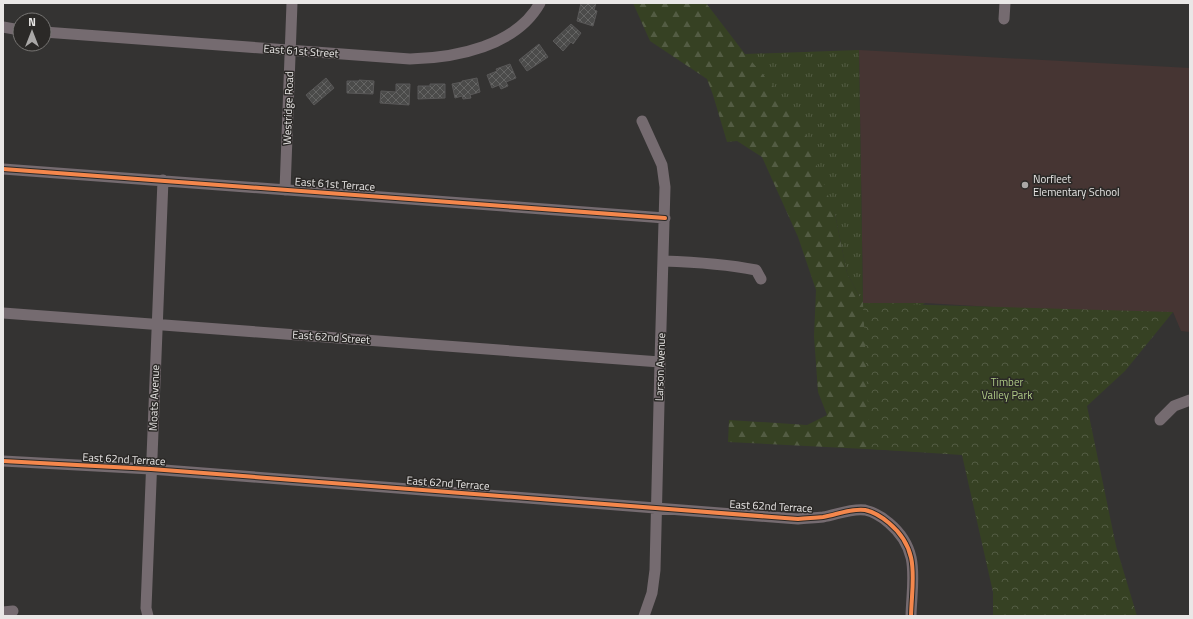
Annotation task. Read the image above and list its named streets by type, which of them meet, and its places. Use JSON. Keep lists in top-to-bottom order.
{
  "streets": {
    "street": [
      "East 61st Street",
      "Westridge Road",
      "East 61st Terrace",
      "East 62nd Street",
      "Larson Avenue",
      "Moats Avenue",
      "East 62nd Terrace"
    ]
  },
  "crossings": [
    ["East 61st Street", "Westridge Road"],
    ["Westridge Road", "East 61st Terrace"],
    ["East 61st Terrace", "Larson Avenue"],
    ["East 61st Terrace", "Moats Avenue"],
    ["East 62nd Street", "Larson Avenue"],
    ["East 62nd Street", "Moats Avenue"],
    ["Larson Avenue", "East 62nd Terrace"],
    ["Moats Avenue", "East 62nd Terrace"]
  ],
  "parks": ["Timber Valley Park"],
  "places": ["Norfleet Elementary School"],
  "north": "top"
}
